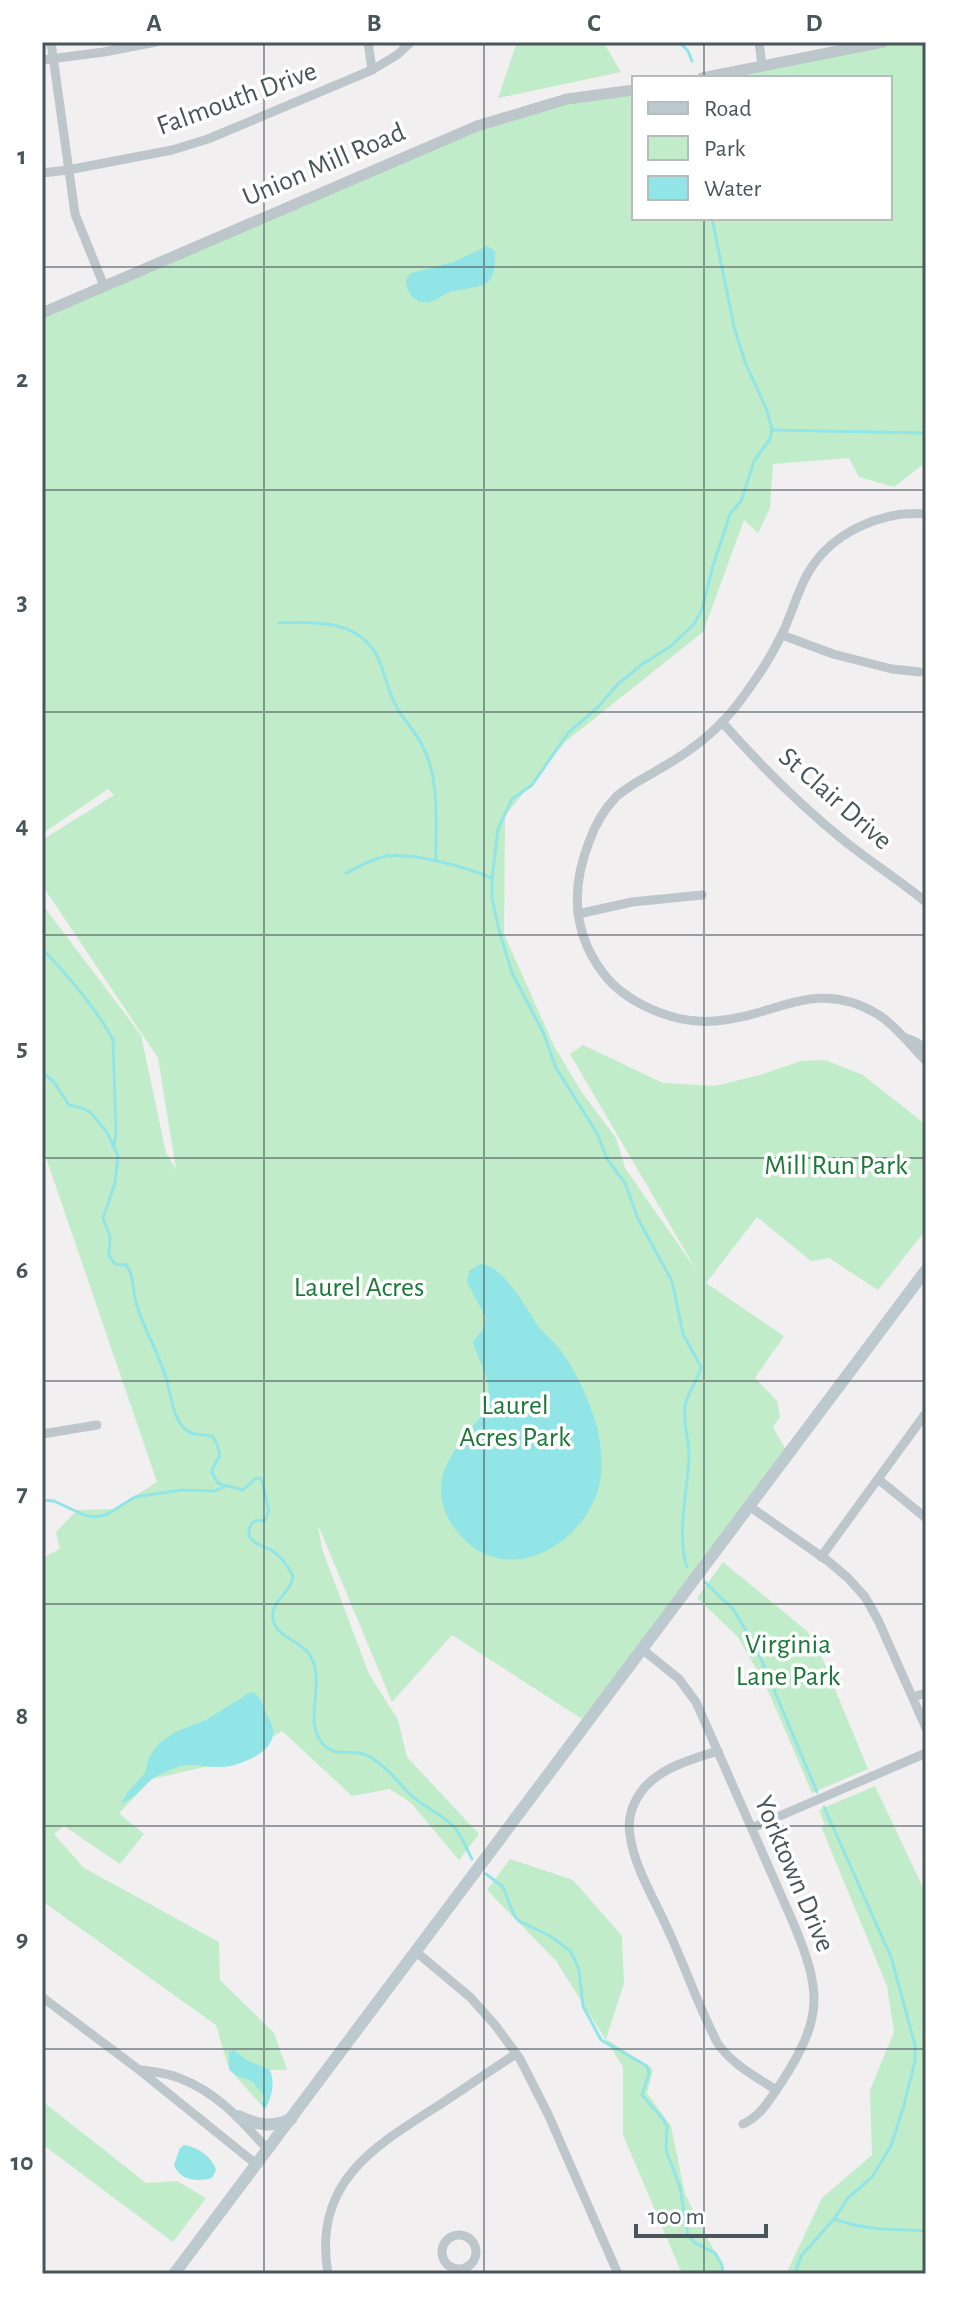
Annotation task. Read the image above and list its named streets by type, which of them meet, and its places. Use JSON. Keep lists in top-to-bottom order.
{
  "streets": {
    "street": [
      "Falmouth Drive",
      "Union Mill Road",
      "St Clair Drive",
      "Yorktown Drive"
    ]
  },
  "parks": [
    "Mill Run Park",
    "Laurel Acres",
    "Laurel Acres Park",
    "Virginia Lane Park"
  ],
  "legend": ["Road", "Park", "Water"],
  "scale_bar": "100 m",
  "grid": {
    "columns": [
      "A",
      "B",
      "C",
      "D"
    ],
    "rows": [
      "1",
      "2",
      "3",
      "4",
      "5",
      "6",
      "7",
      "8",
      "9",
      "10"
    ]
  }
}
